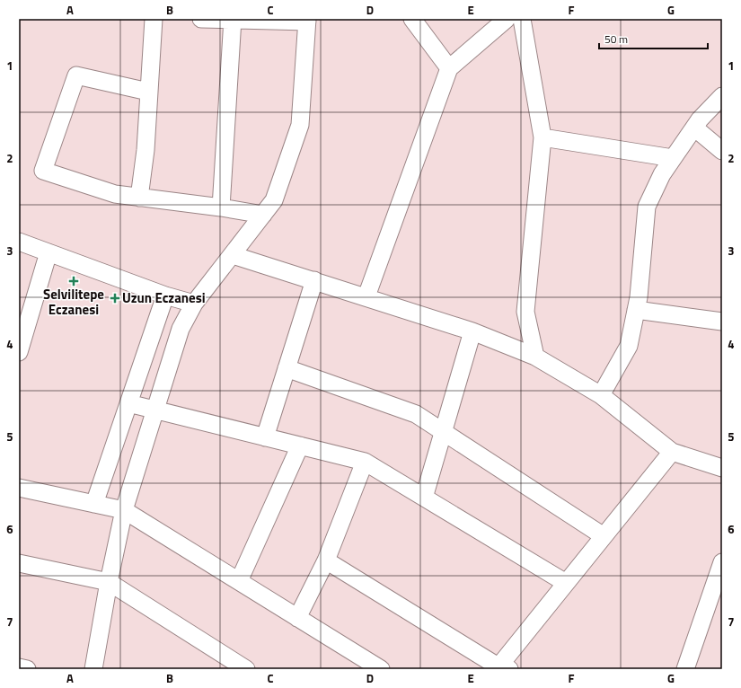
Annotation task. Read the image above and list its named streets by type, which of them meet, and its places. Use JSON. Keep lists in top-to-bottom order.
{
  "places": {
    "health": ["Selvilitepe Eczanesi", "Uzun Eczanesi"]
  },
  "scale_bar": "50 m",
  "grid": {
    "columns": [
      "A",
      "B",
      "C",
      "D",
      "E",
      "F",
      "G"
    ],
    "rows": [
      "1",
      "2",
      "3",
      "4",
      "5",
      "6",
      "7"
    ]
  }
}
